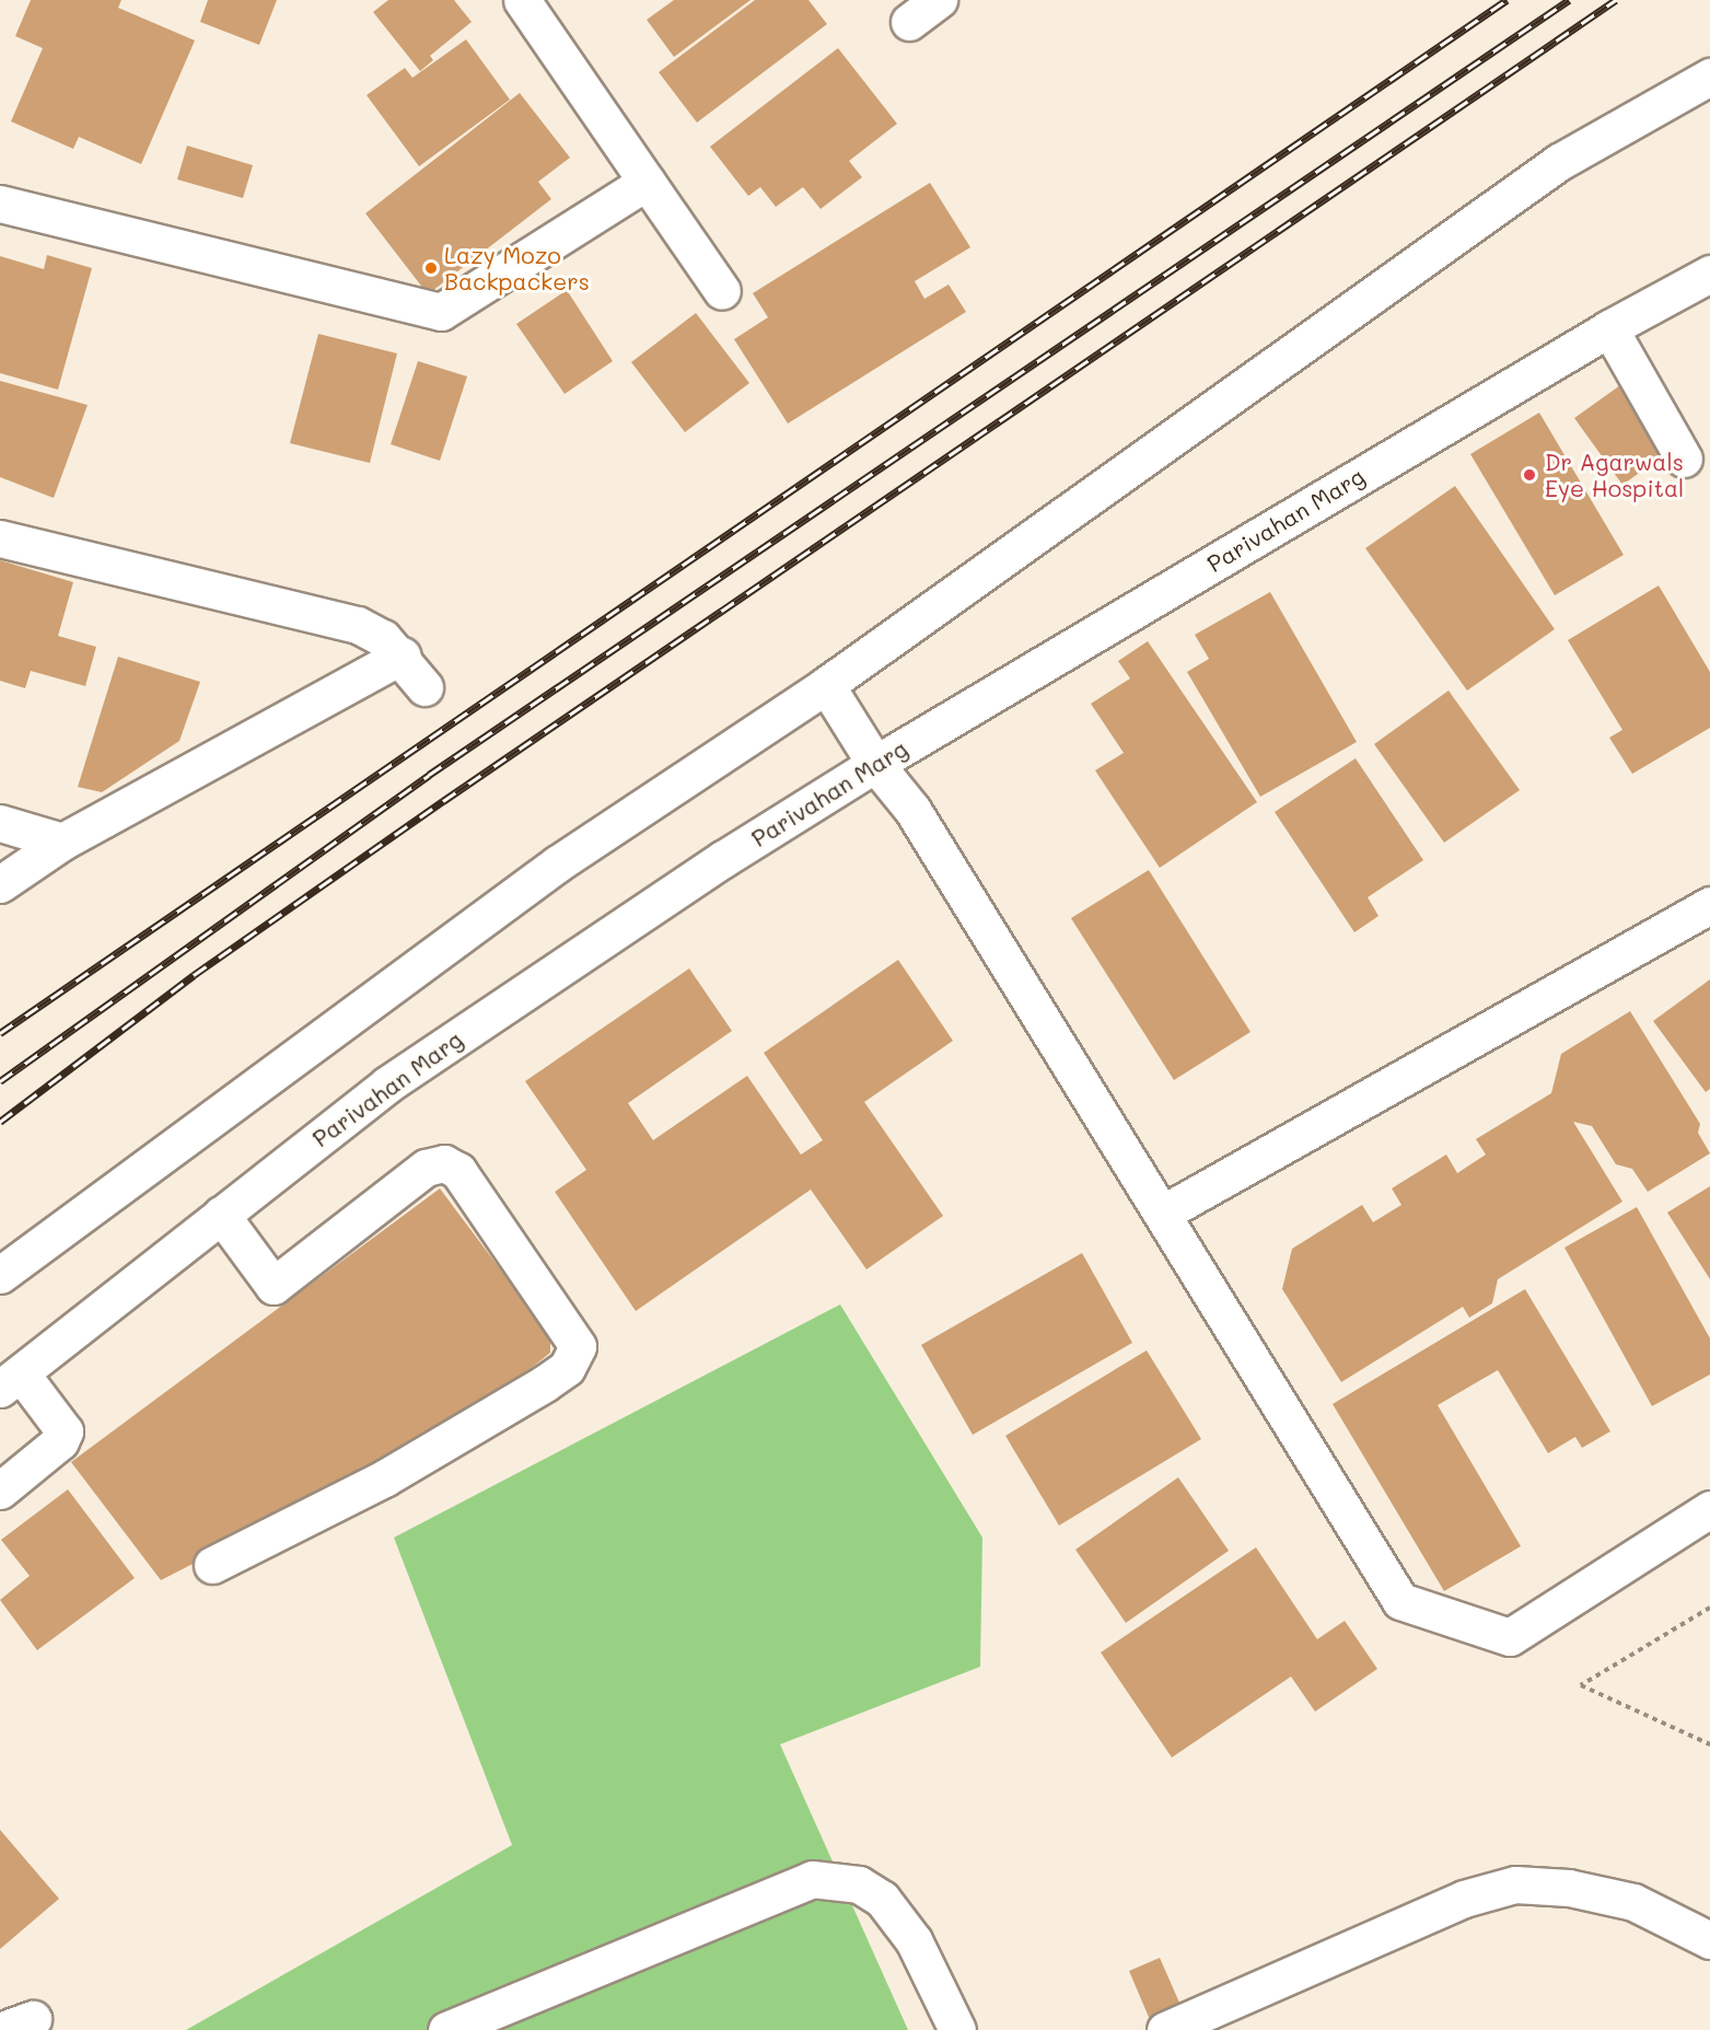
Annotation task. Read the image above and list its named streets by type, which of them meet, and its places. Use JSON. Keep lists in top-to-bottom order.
{
  "streets": {
    "street": ["Parivahan Marg"]
  },
  "places": ["Lazy Mozo Backpackers", "Dr Agarwals Eye Hospital"]
}
